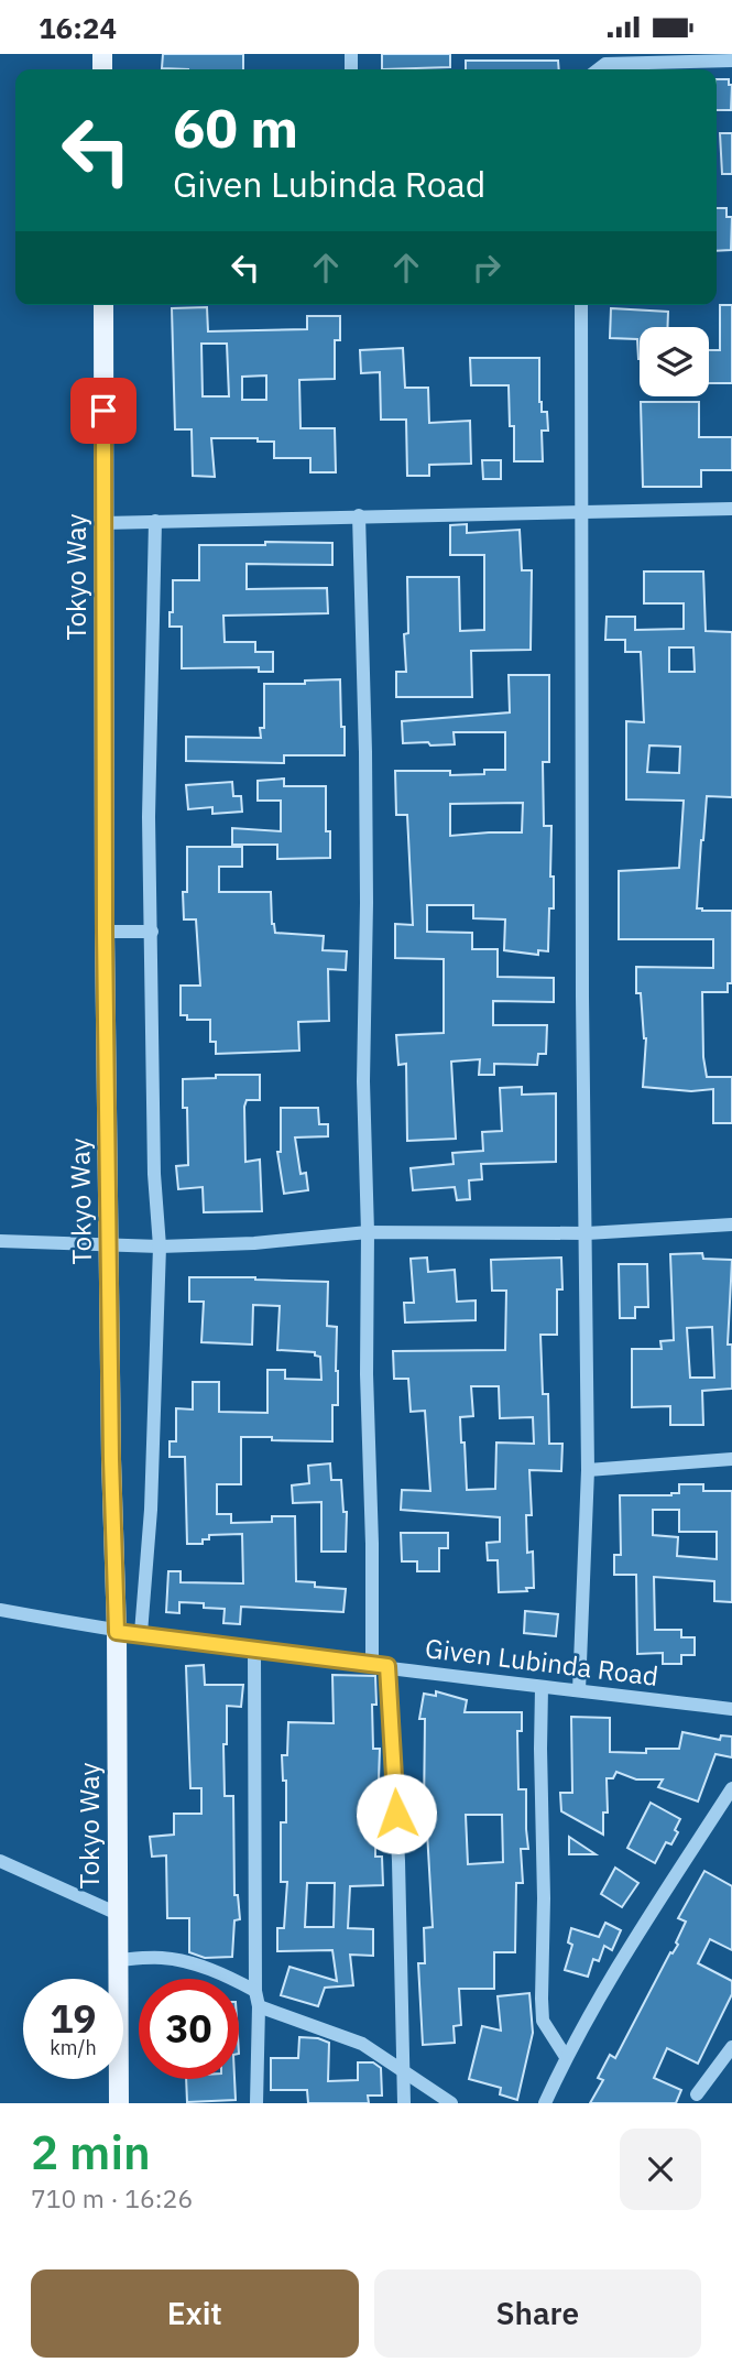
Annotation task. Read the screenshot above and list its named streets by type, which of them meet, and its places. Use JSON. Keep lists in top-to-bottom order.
{
  "streets": {
    "main road": ["Tokyo Way"],
    "street": ["Given Lubinda Road"]
  },
  "crossings": [
    ["Tokyo Way", "Given Lubinda Road"]
  ],
  "page": {
    "status": "16:24",
    "turn": ["60 m", "Given Lubinda Road"],
    "speed": "19 km/h",
    "limit": "30",
    "heading": ["2 min", "710 m · 16:26"],
    "buttons": ["Exit", "Share"]
  }
}
